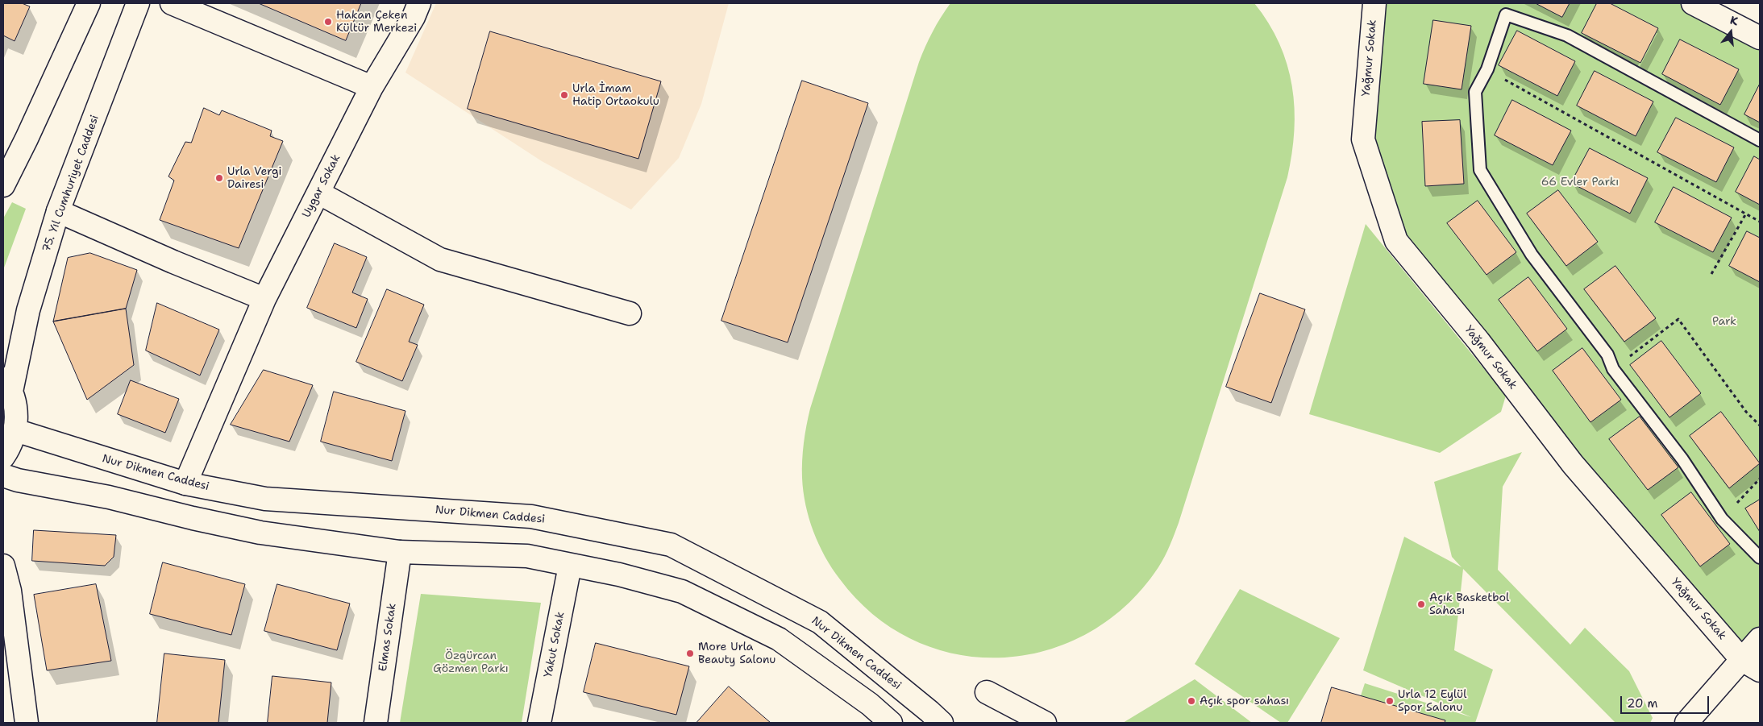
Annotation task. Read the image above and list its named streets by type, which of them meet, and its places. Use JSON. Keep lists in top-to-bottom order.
{
  "streets": {
    "street": [
      "Yağmur Sokak",
      "75. Yıl Cumhuriyet Caddesi",
      "Uygar Sokak",
      "Nur Dikmen Caddesi",
      "Elmas Sokak",
      "Yakut Sokak"
    ]
  },
  "crossings": [
    ["Uygar Sokak", "Nur Dikmen Caddesi"]
  ],
  "parks": ["66 Evler Parkı", "Park", "Özgürcan Gözmen Parkı"],
  "places": [
    "Hakan Çeken Kültür Merkezi",
    "Urla İmam Hatip Ortaokulu",
    "Urla Vergi Dairesi",
    "Açık Basketbol Sahası",
    "More Urla Beauty Salonu",
    "Açık spor sahası",
    "Urla 12 Eylül Spor Salonu"
  ],
  "scale_bar": "20 m",
  "north": "top"
}
